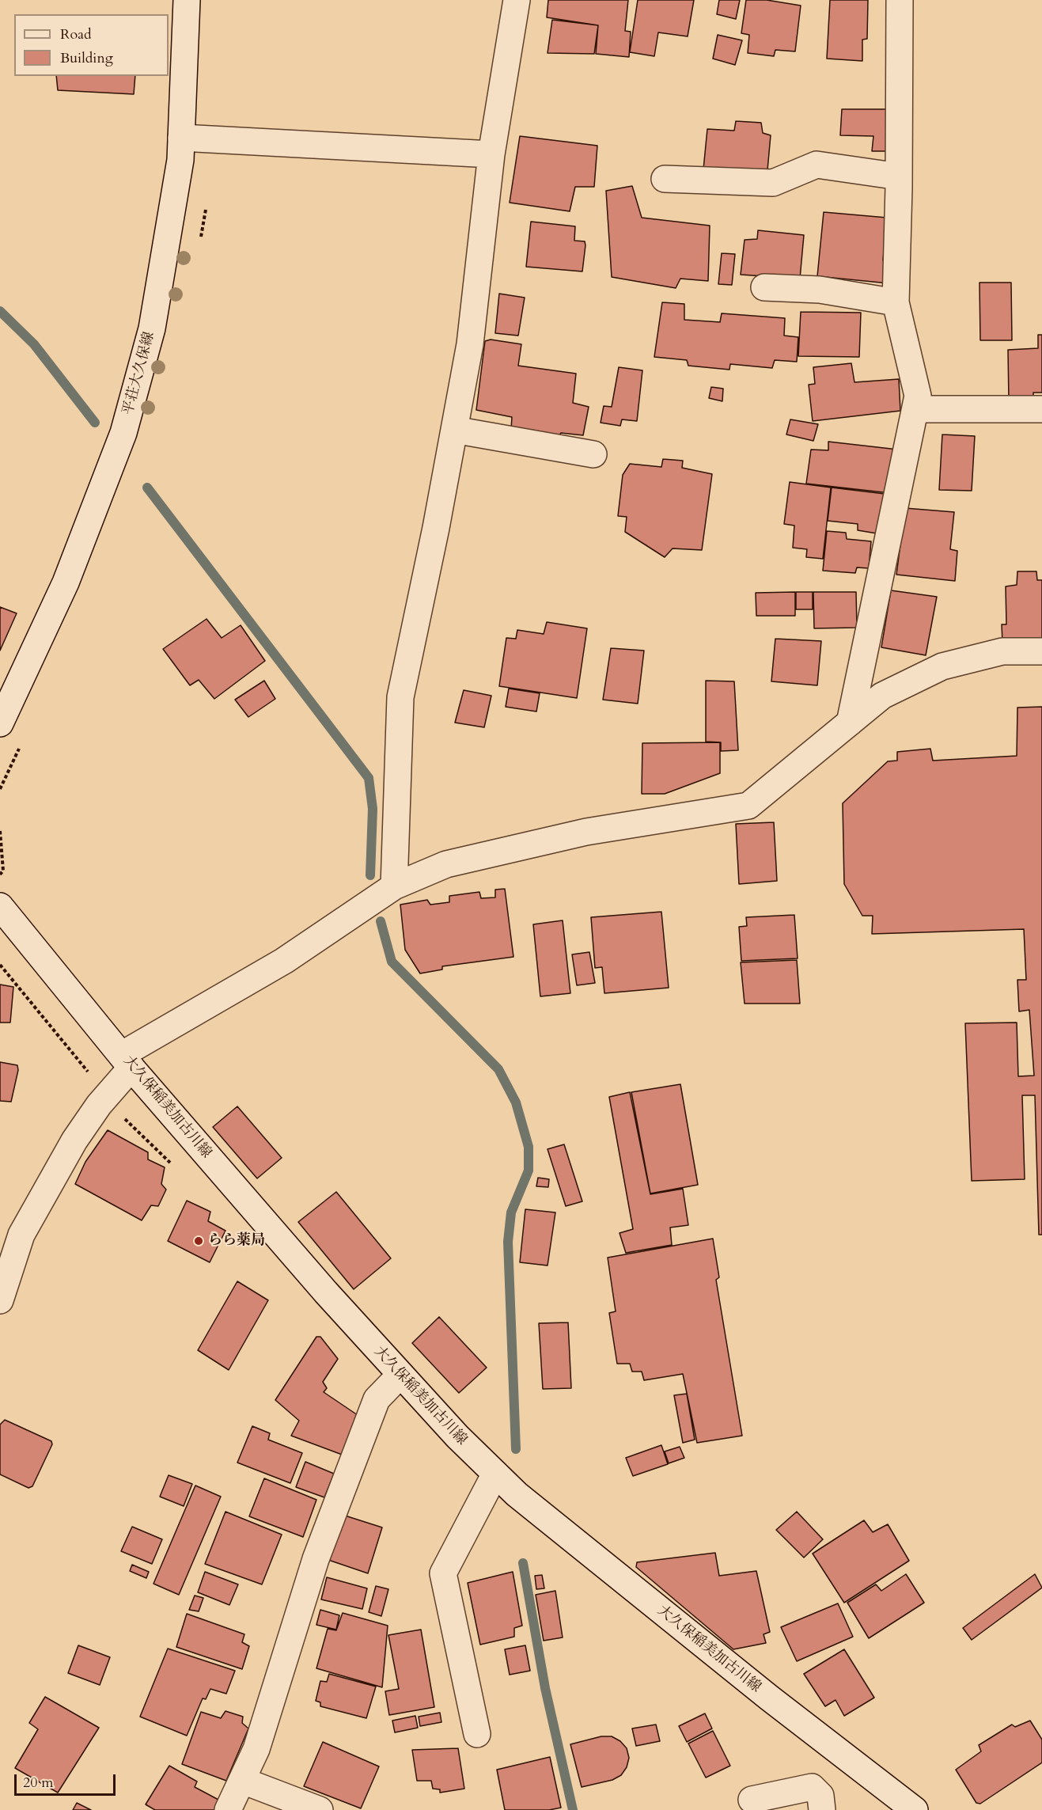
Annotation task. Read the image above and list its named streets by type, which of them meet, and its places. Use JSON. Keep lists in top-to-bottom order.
{
  "streets": {
    "street": ["平荘大久保線", "大久保稲美加古川線"]
  },
  "places": ["らら薬局"],
  "legend": ["Road", "Building"],
  "scale_bar": "20 m"
}
